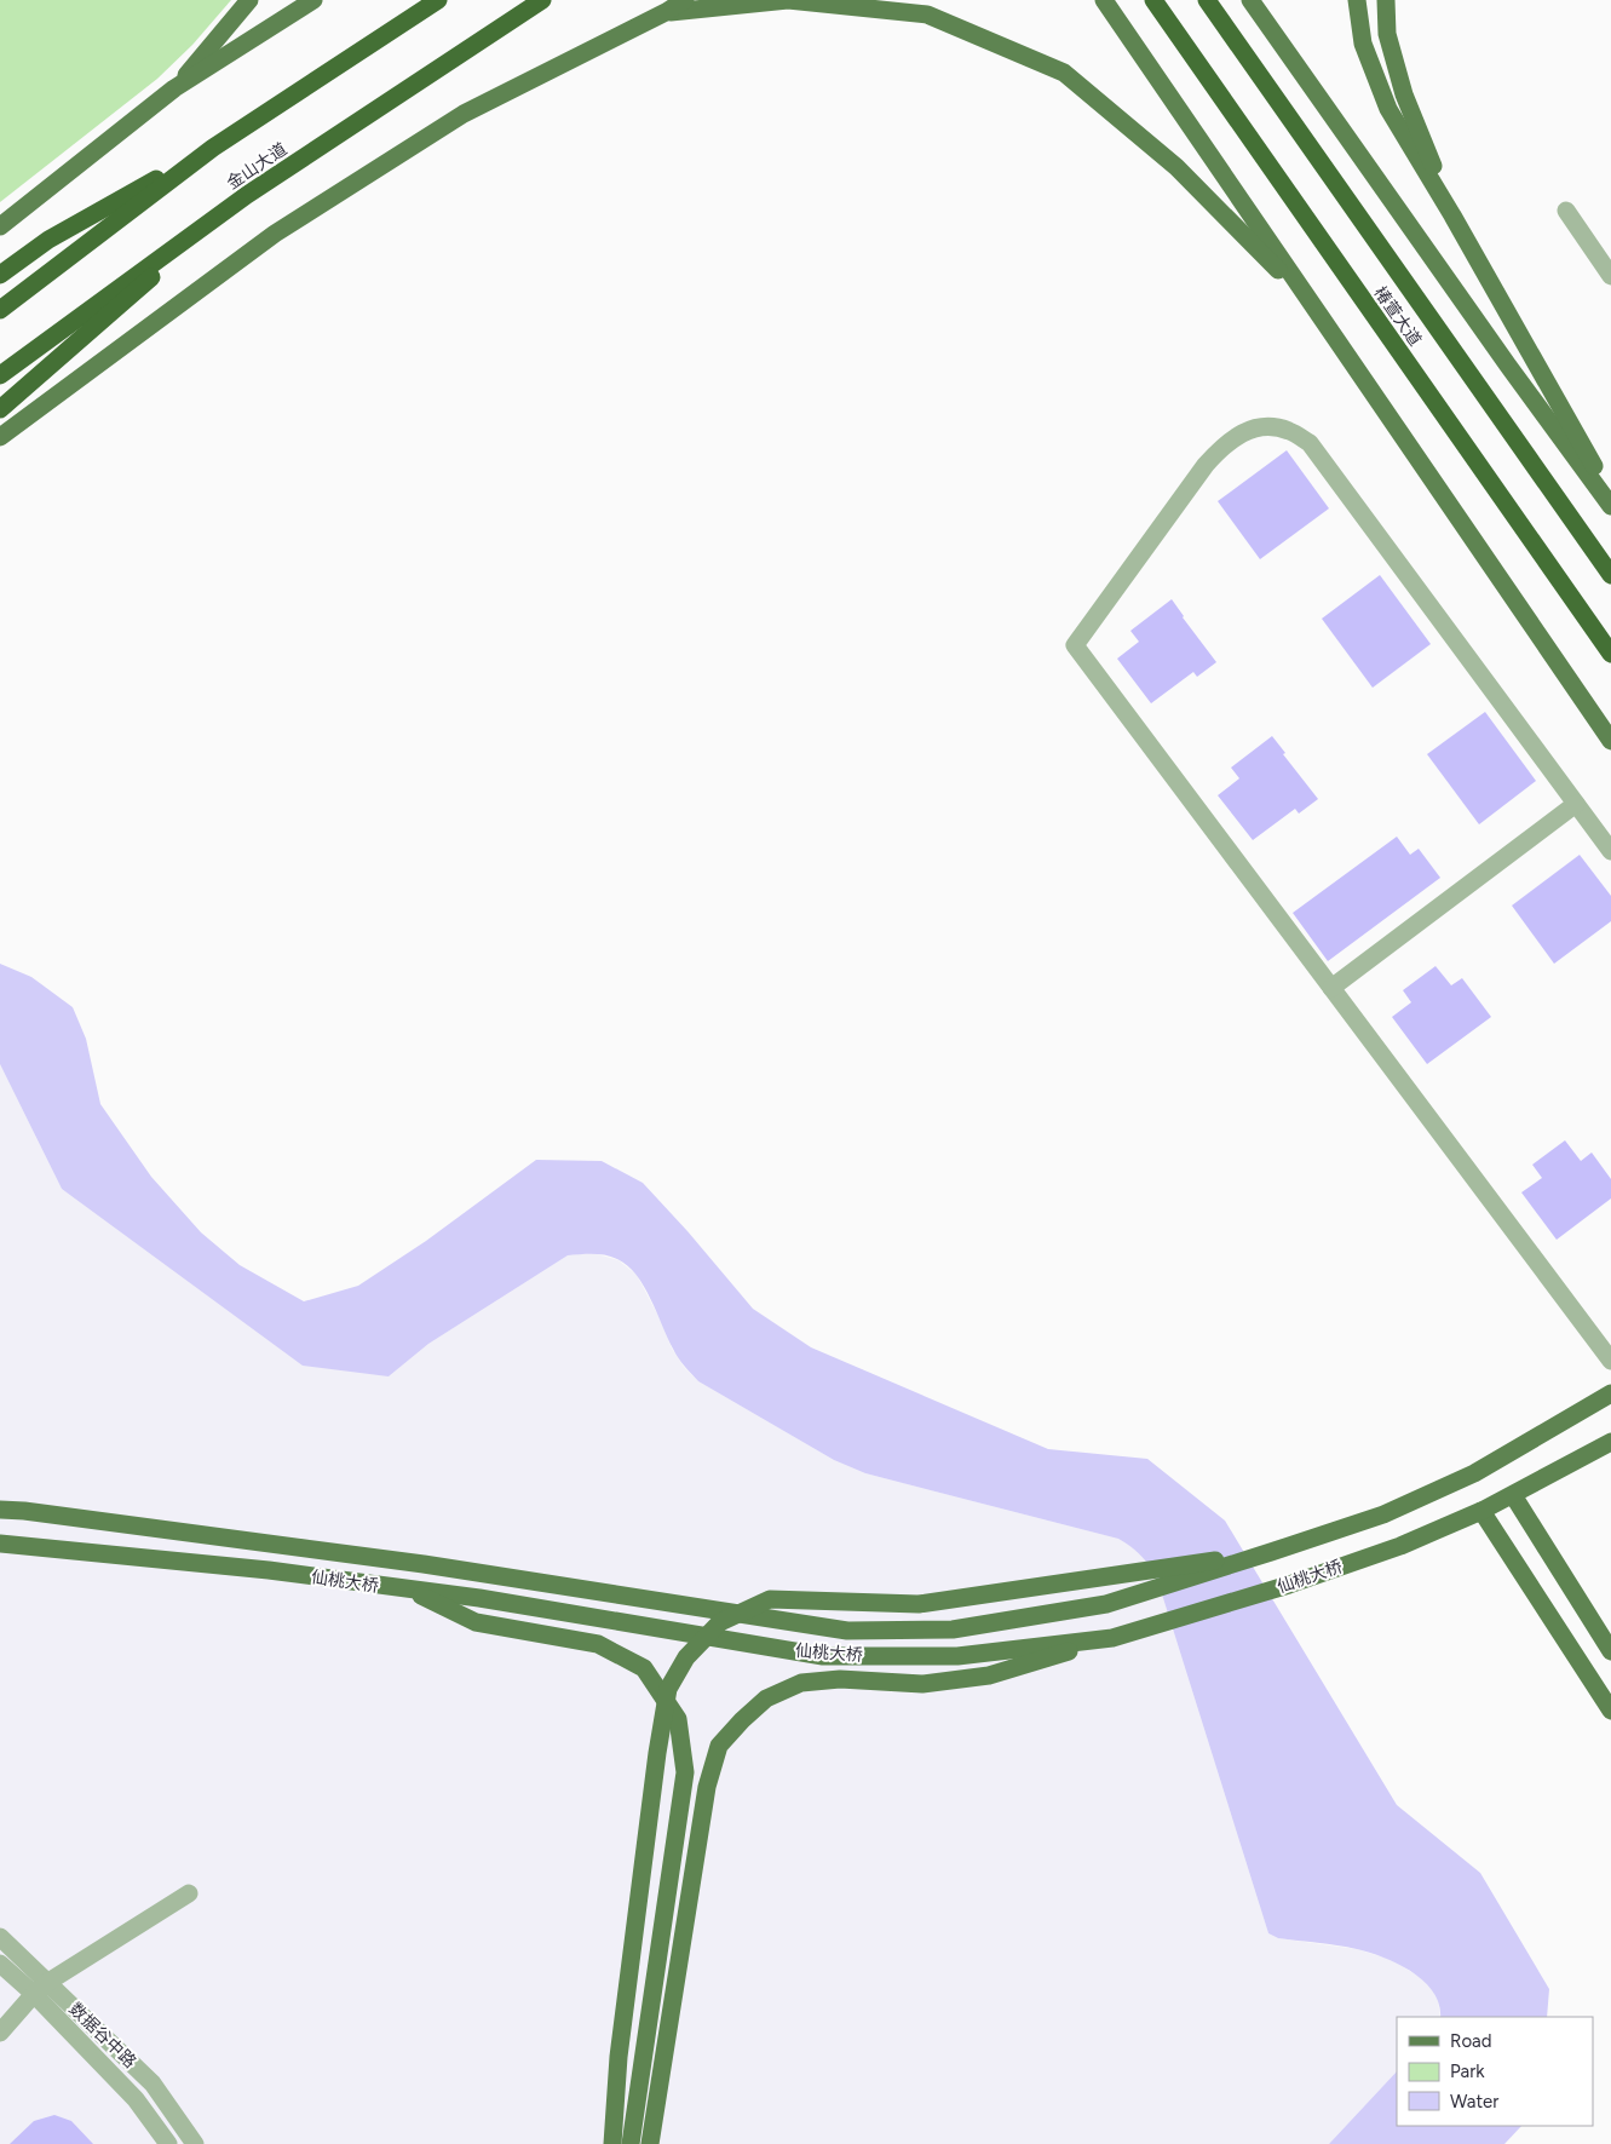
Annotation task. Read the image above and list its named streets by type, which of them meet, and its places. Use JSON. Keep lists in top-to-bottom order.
{
  "streets": {
    "highway": ["金山大道", "椿萱大道"],
    "main road": ["仙桃大桥"],
    "street": ["数据谷中路"]
  },
  "legend": ["Road", "Park", "Water"]
}
